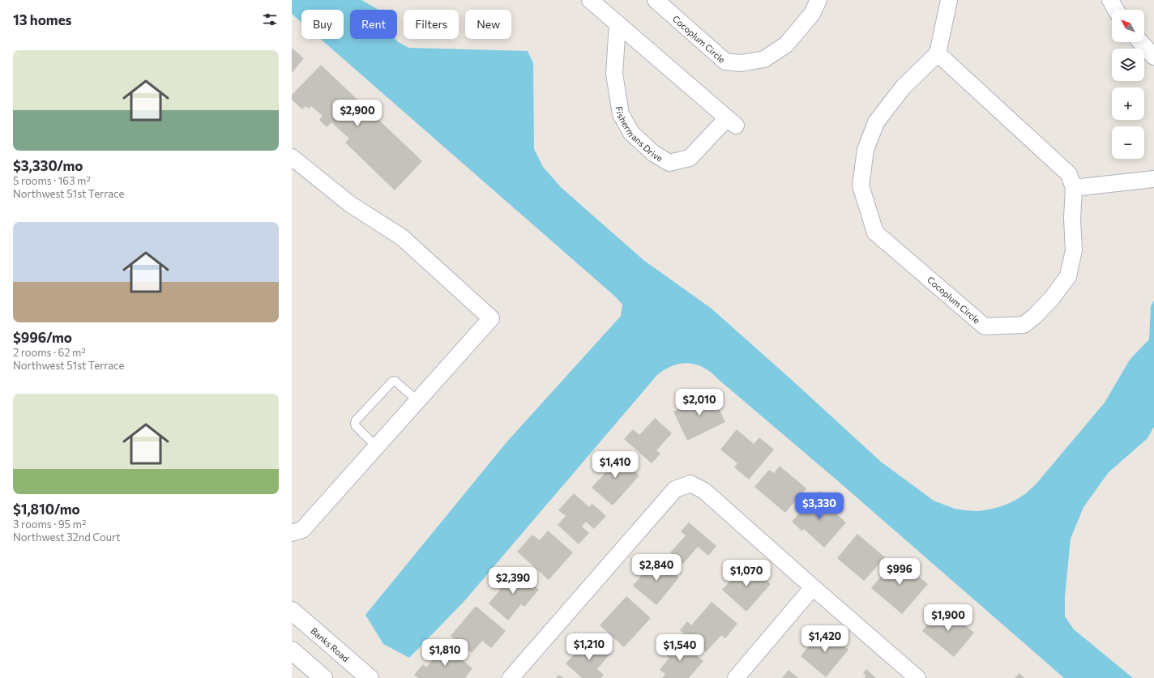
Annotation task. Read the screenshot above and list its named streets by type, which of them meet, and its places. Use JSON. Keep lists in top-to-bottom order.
{
  "streets": {
    "street": ["Cocoplum Circle", "Fishermans Drive", "Banks Road"]
  },
  "north": "top left",
  "page": {
    "heading": "13 homes",
    "map_buttons": ["+", "−"],
    "chip": [
      "Buy",
      "Rent",
      "Filters",
      "New"
    ],
    "list": [
      {
        "name": "$3,330/mo",
        "note": "5 rooms · 163 m² · Northwest 51st Terrace"
      },
      {
        "name": "$996/mo",
        "note": "2 rooms · 62 m² · Northwest 51st Terrace"
      },
      {
        "name": "$1,810/mo",
        "note": "3 rooms · 95 m² · Northwest 32nd Court"
      }
    ],
    "price": [
      "$2,900",
      "$2,010",
      "$1,410",
      "$3,330",
      "$2,840",
      "$996",
      "$1,070",
      "$2,390",
      "$1,900",
      "$1,420",
      "$1,210",
      "$1,540",
      "$1,810"
    ]
  }
}
